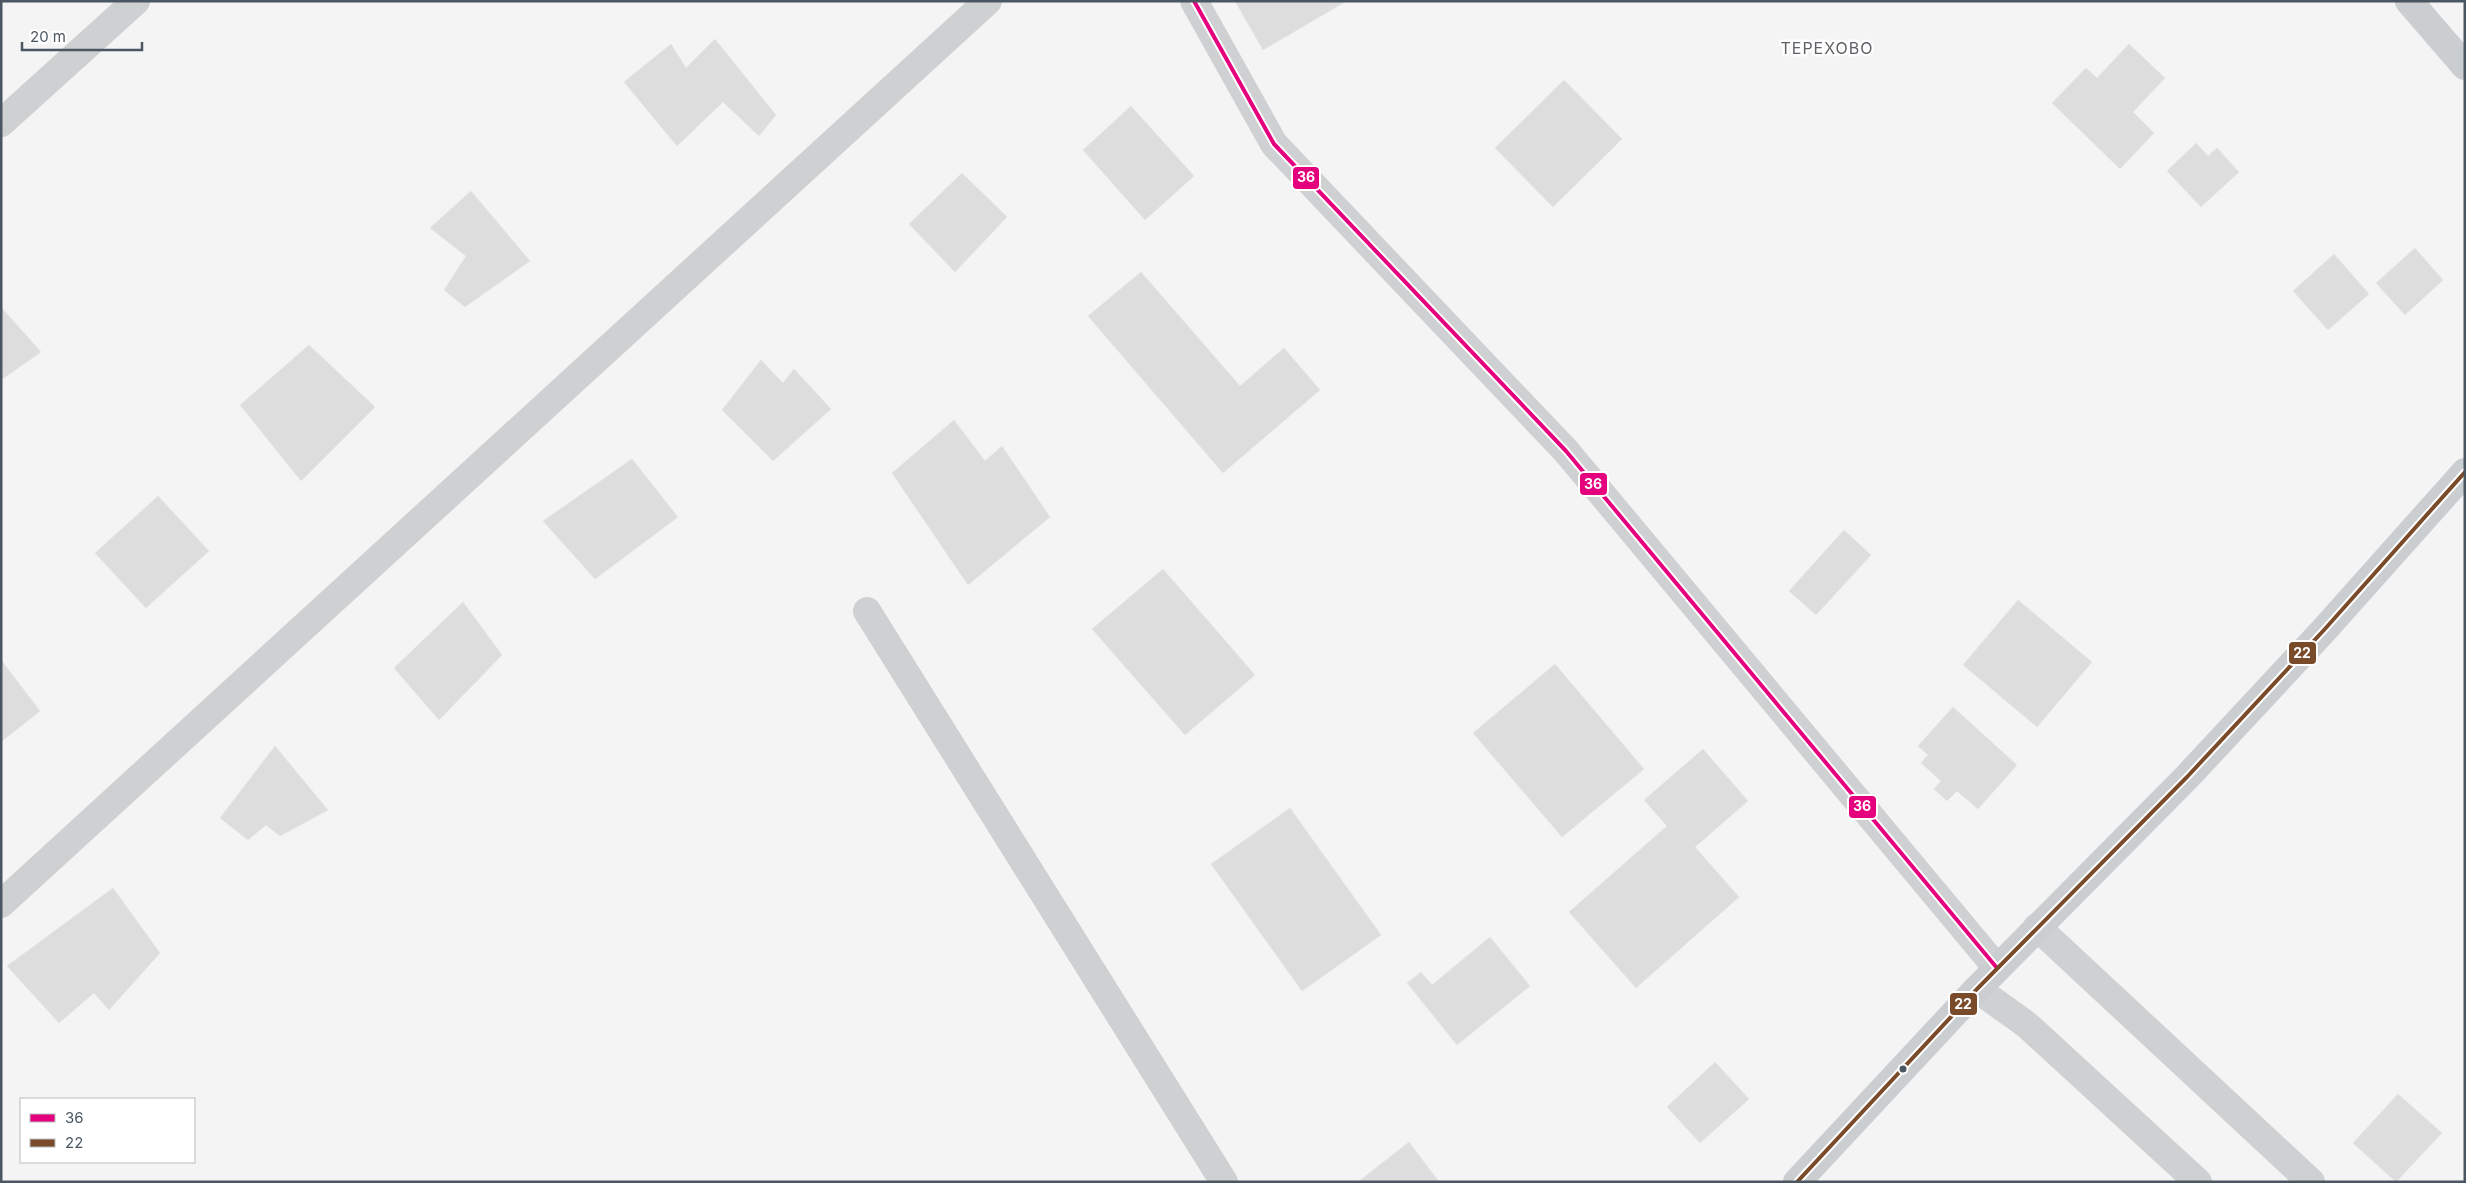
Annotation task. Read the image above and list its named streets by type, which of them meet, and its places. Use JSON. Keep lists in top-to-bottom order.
{
  "districts": ["ТЕРЕХОВО"],
  "lines": ["transit line 36", "transit line 22"],
  "legend": ["36", "22"],
  "scale_bar": "20 m"
}
